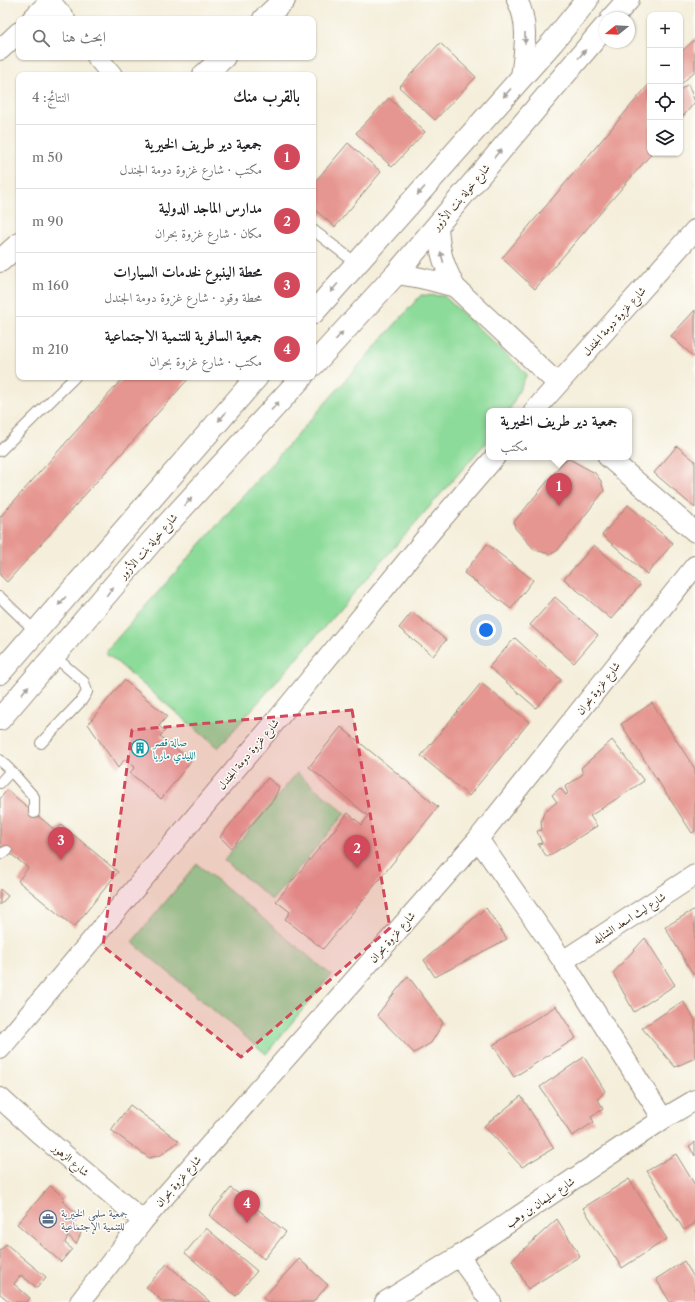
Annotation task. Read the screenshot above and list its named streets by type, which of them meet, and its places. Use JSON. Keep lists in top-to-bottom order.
{
  "streets": {
    "street": [
      "شارع خولة بنت الأزور",
      "شارع غزوة دومة الجندل",
      "شارع غزوة بحران",
      "شارع ليث اسعد الشنابله",
      "شارع الزهور",
      "شارع سليمان بن وهب"
    ]
  },
  "crossings": [
    ["شارع غزوة بحران", "شارع الزهور"]
  ],
  "places": {
    "building": ["صالة قصر الليدي ماريا"],
    "office": ["جمعية سلمى الخيرية للتنمية الإجتماعية"]
  },
  "north": "left",
  "page": {
    "map_buttons": ["+", "−"],
    "search": "ابحث هنا",
    "heading": ["بالقرب منك", "النتائج: 4"],
    "list": [
      {
        "mark": "1",
        "name": "جمعية دير طريف الخيرية",
        "note": "مكتب · شارع غزوة دومة الجندل",
        "value": "50 m"
      },
      {
        "mark": "2",
        "name": "مدارس الماجد الدولية",
        "note": "مكان · شارع غزوة بحران",
        "value": "90 m"
      },
      {
        "mark": "3",
        "name": "محطة الينبوع لخدمات السيارات",
        "note": "محطة وقود · شارع غزوة دومة الجندل",
        "value": "160 m"
      },
      {
        "mark": "4",
        "name": "جمعية السافرية للتنمية الاجتماعية",
        "note": "مكتب · شارع غزوة بحران",
        "value": "210 m"
      }
    ],
    "popup": ["جمعية دير طريف الخيرية", "مكتب"],
    "pins": [
      "1",
      "3",
      "2",
      "4"
    ]
  }
}
